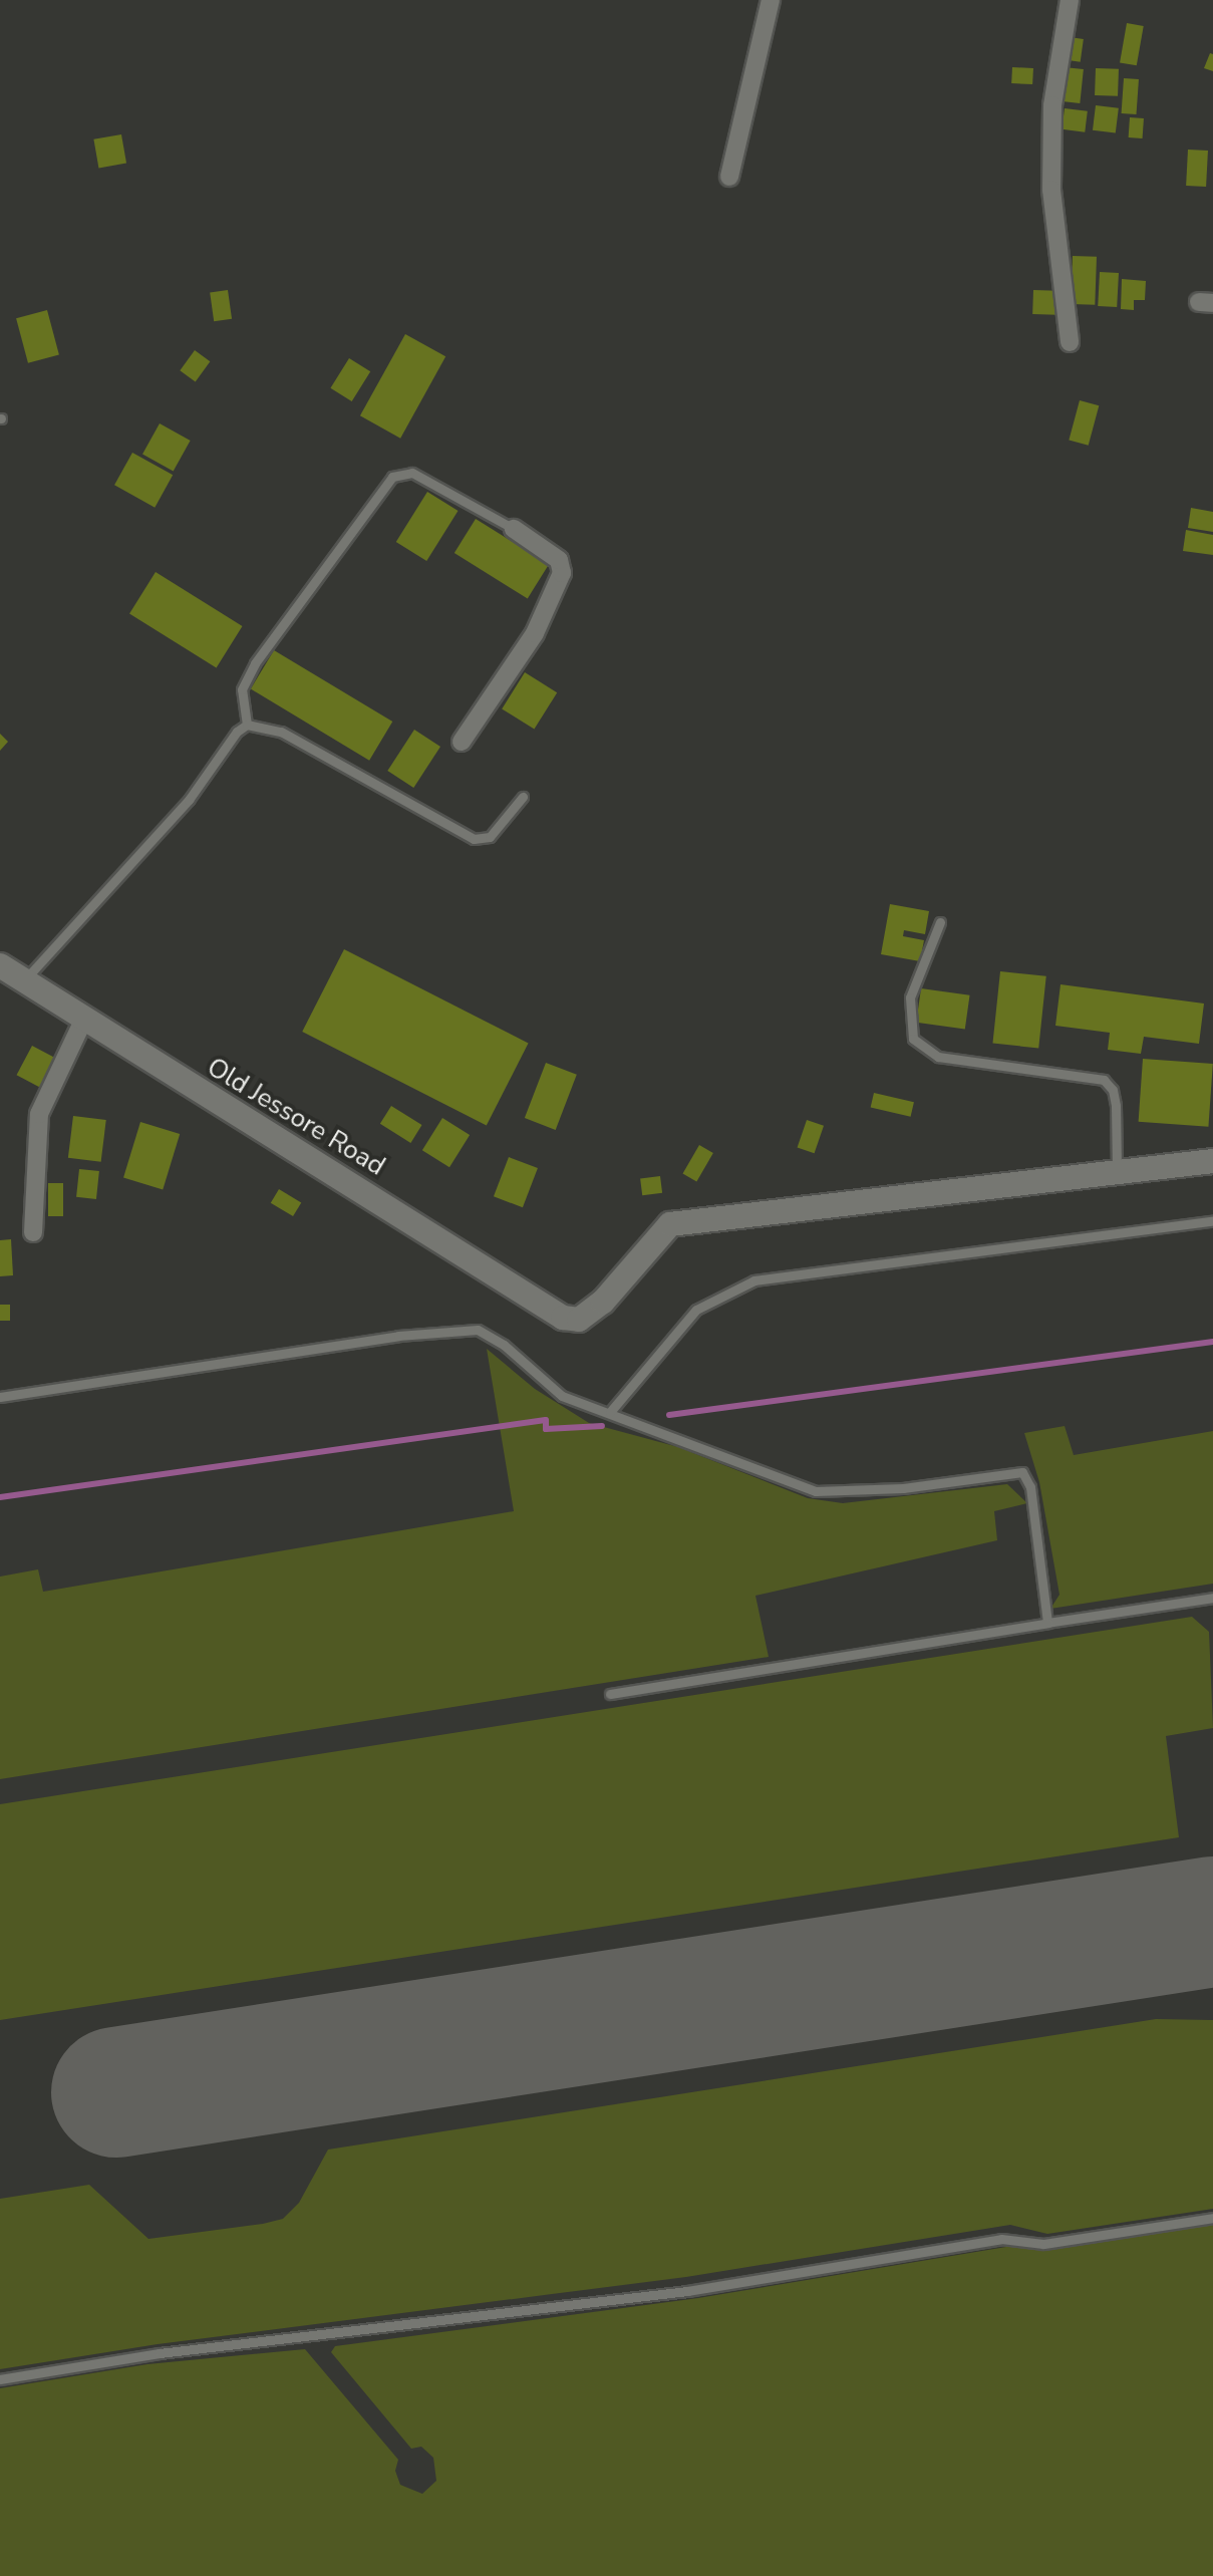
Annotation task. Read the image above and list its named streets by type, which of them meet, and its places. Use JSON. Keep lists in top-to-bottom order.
{
  "streets": {
    "street": ["Old Jessore Road"]
  }
}
